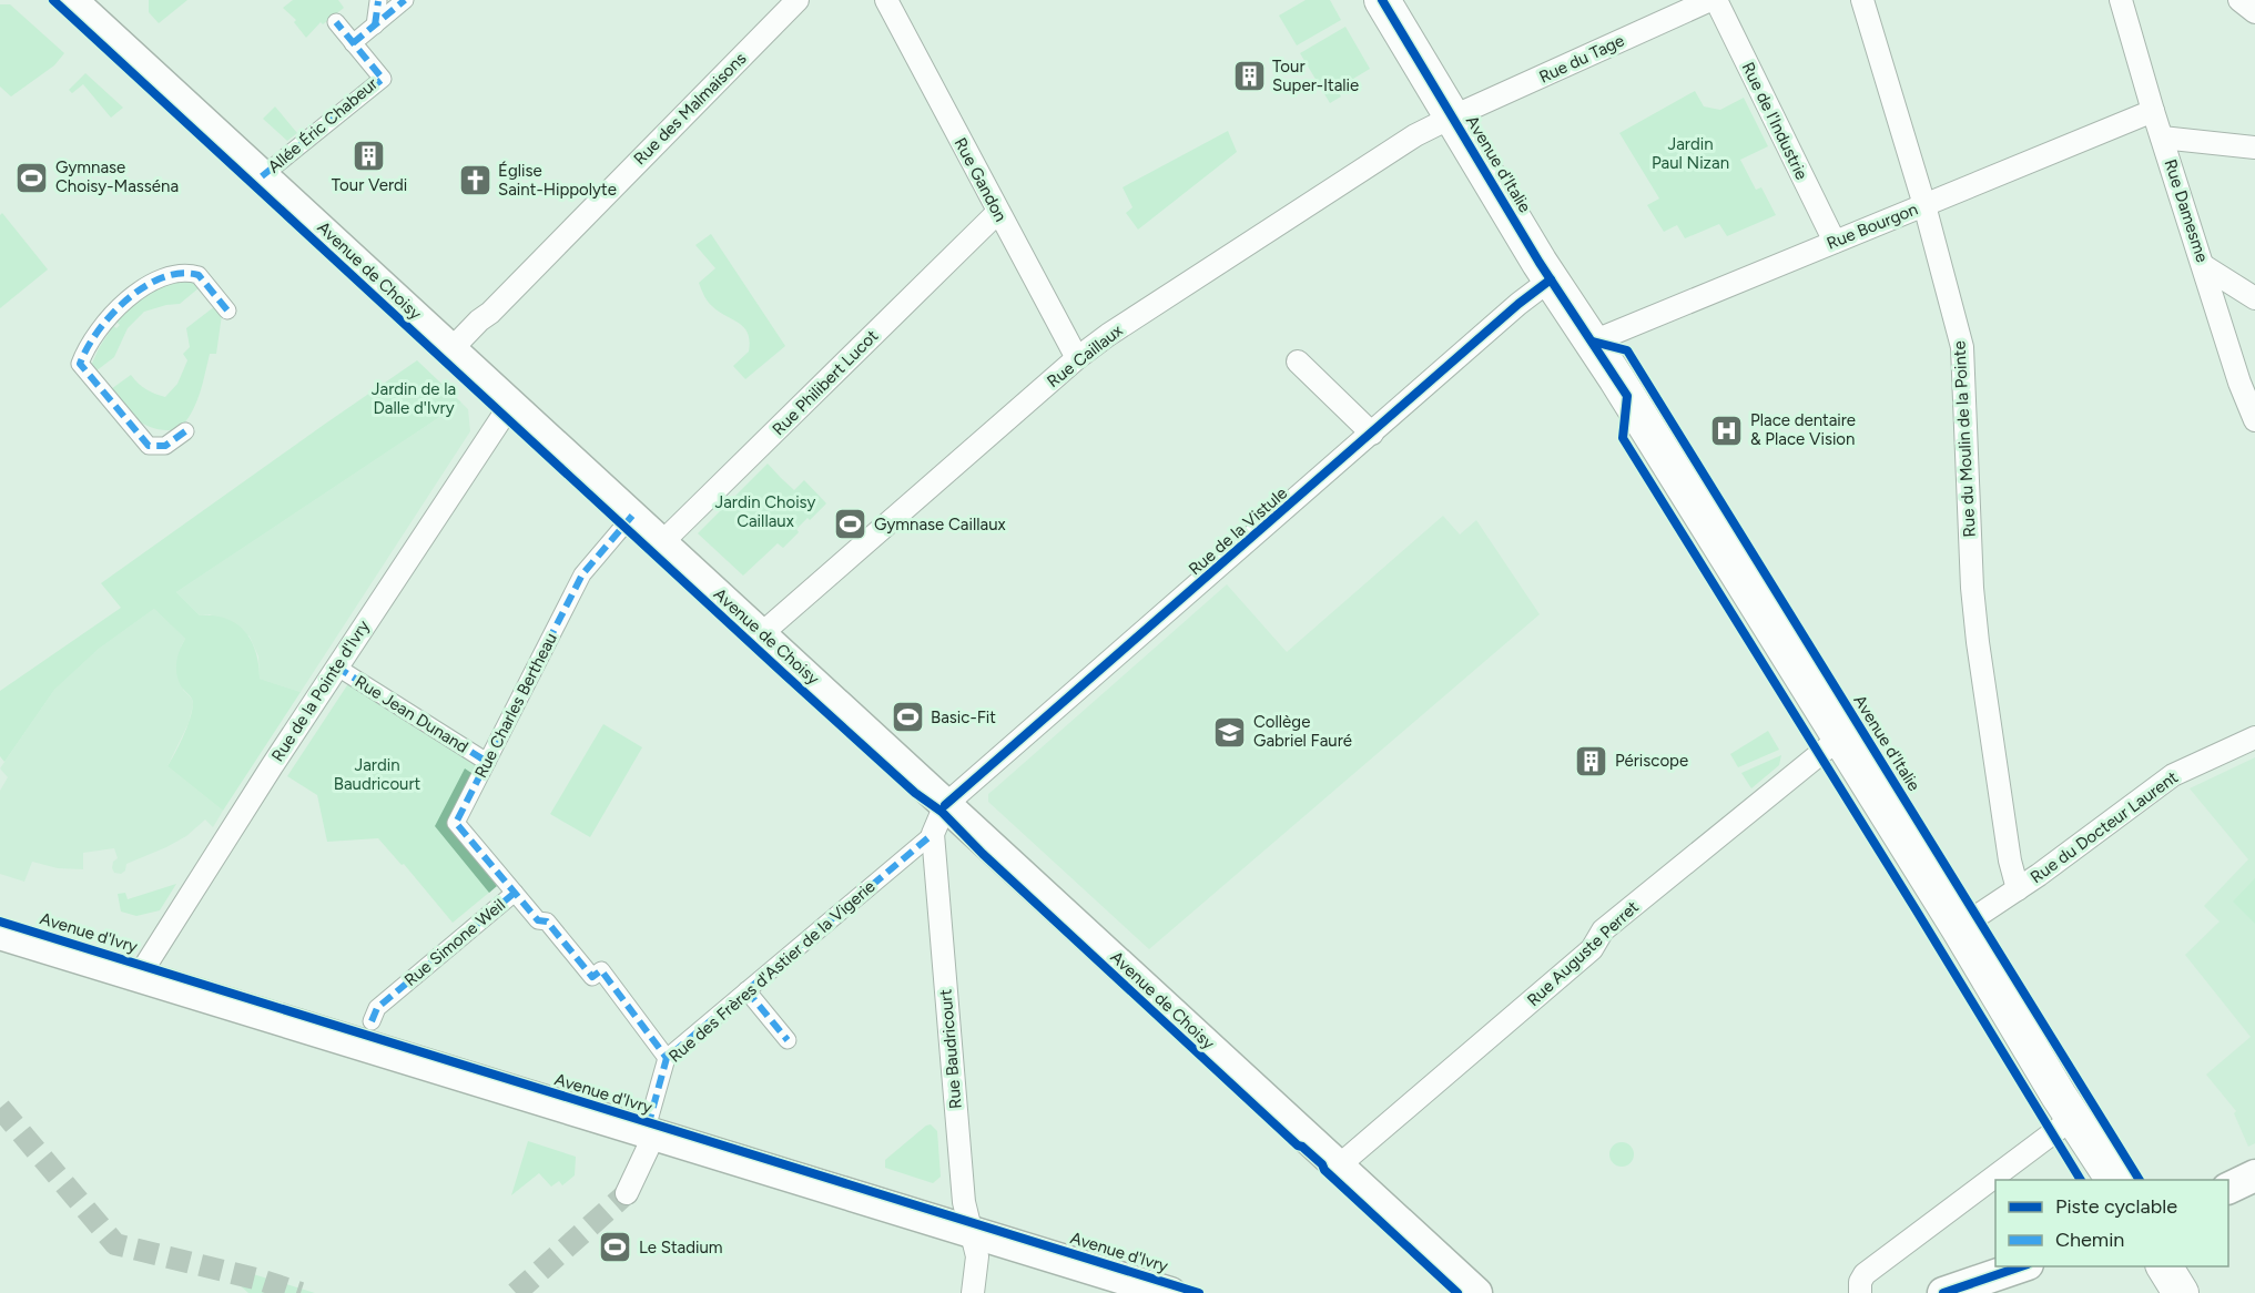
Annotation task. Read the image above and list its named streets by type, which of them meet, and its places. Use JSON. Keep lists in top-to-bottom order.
{
  "streets": {
    "main road": ["Avenue d'Italie", "Avenue de Choisy", "Avenue d'Ivry"],
    "street": [
      "Rue du Tage",
      "Rue des Malmaisons",
      "Rue de l'Industrie",
      "Allée Éric Chabeur",
      "Rue Gandon",
      "Rue Damesme",
      "Rue Bourgon",
      "Rue Caillaux",
      "Rue Philibert Lucot",
      "Rue du Moulin de la Pointe",
      "Rue de la Vistule",
      "Rue de la Pointe d'Ivry",
      "Rue Charles Bertheau",
      "Rue Jean Dunand",
      "Rue du Docteur Laurent",
      "Rue Simone Weil",
      "Rue Auguste Perret",
      "Rue des Frères d'Astier de la Vigerie",
      "Rue Baudricourt"
    ]
  },
  "crossings": [
    ["Rue du Tage", "Avenue d'Italie"],
    ["Rue du Tage", "Rue Caillaux"],
    ["Rue des Malmaisons", "Avenue de Choisy"],
    ["Rue de l'Industrie", "Rue Bourgon"],
    ["Allée Éric Chabeur", "Avenue de Choisy"],
    ["Avenue d'Italie", "Rue Bourgon"],
    ["Avenue d'Italie", "Rue Caillaux"],
    ["Avenue d'Italie", "Rue de la Vistule"],
    ["Avenue d'Italie", "Rue du Docteur Laurent"],
    ["Avenue d'Italie", "Rue Auguste Perret"],
    ["Rue Gandon", "Rue Caillaux"],
    ["Rue Gandon", "Rue Philibert Lucot"],
    ["Rue Damesme", "Rue Bourgon"],
    ["Rue Bourgon", "Rue du Moulin de la Pointe"],
    ["Avenue de Choisy", "Rue Caillaux"],
    ["Avenue de Choisy", "Rue Philibert Lucot"],
    ["Avenue de Choisy", "Rue de la Vistule"],
    ["Avenue de Choisy", "Rue de la Pointe d'Ivry"],
    ["Avenue de Choisy", "Rue Charles Bertheau"],
    ["Avenue de Choisy", "Rue Auguste Perret"],
    ["Avenue de Choisy", "Rue Baudricourt"],
    ["Rue du Moulin de la Pointe", "Rue du Docteur Laurent"],
    ["Rue de la Vistule", "Rue Baudricourt"],
    ["Rue de la Pointe d'Ivry", "Rue Jean Dunand"],
    ["Rue de la Pointe d'Ivry", "Avenue d'Ivry"],
    ["Rue Charles Bertheau", "Rue Jean Dunand"],
    ["Rue Charles Bertheau", "Rue Simone Weil"],
    ["Avenue d'Ivry", "Rue des Frères d'Astier de la Vigerie"],
    ["Avenue d'Ivry", "Rue Baudricourt"],
    ["Rue Simone Weil", "Rue des Frères d'Astier de la Vigerie"],
    ["Rue des Frères d'Astier de la Vigerie", "Rue Baudricourt"]
  ],
  "parks": [
    "Jardin Paul Nizan",
    "Jardin de la Dalle d'Ivry",
    "Jardin Choisy Caillaux",
    "Jardin Baudricourt"
  ],
  "places": {
    "building": ["Tour Super-Italie", "Tour Verdi", "Périscope"],
    "sports": [
      "Gymnase Choisy-Masséna",
      "Gymnase Caillaux",
      "Basic-Fit",
      "Le Stadium"
    ],
    "church": ["Église Saint-Hippolyte"],
    "hospital": ["Place dentaire & Place Vision"],
    "school or university": ["Collège Gabriel Fauré"]
  },
  "legend": ["Piste cyclable", "Chemin"]
}
